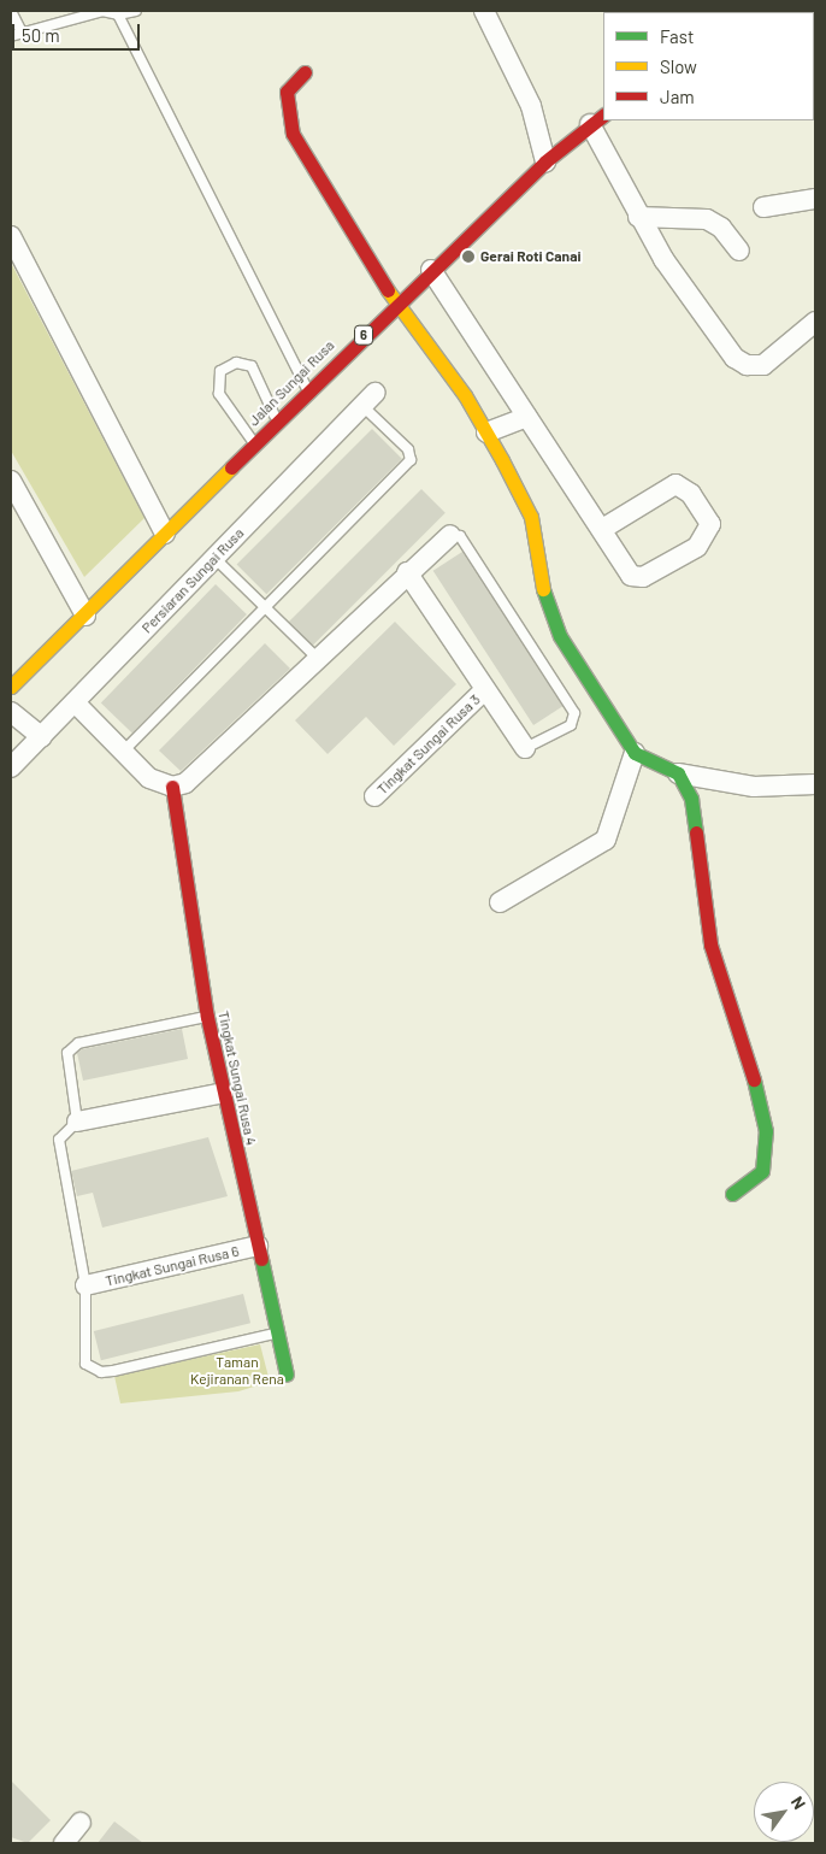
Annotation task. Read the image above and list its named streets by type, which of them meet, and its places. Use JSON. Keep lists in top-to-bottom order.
{
  "streets": {
    "street": [
      "6",
      "Jalan Sungai Rusa",
      "Persiaran Sungai Rusa",
      "Tingkat Sungai Rusa 3",
      "Tingkat Sungai Rusa 4",
      "Tingkat Sungai Rusa 6"
    ]
  },
  "crossings": [
    ["Tingkat Sungai Rusa 4", "Tingkat Sungai Rusa 6"]
  ],
  "parks": ["Taman Kejiranan Rena"],
  "places": ["Gerai Roti Canai"],
  "legend": ["Fast", "Slow", "Jam"],
  "scale_bar": "50 m",
  "north": "top right"
}
